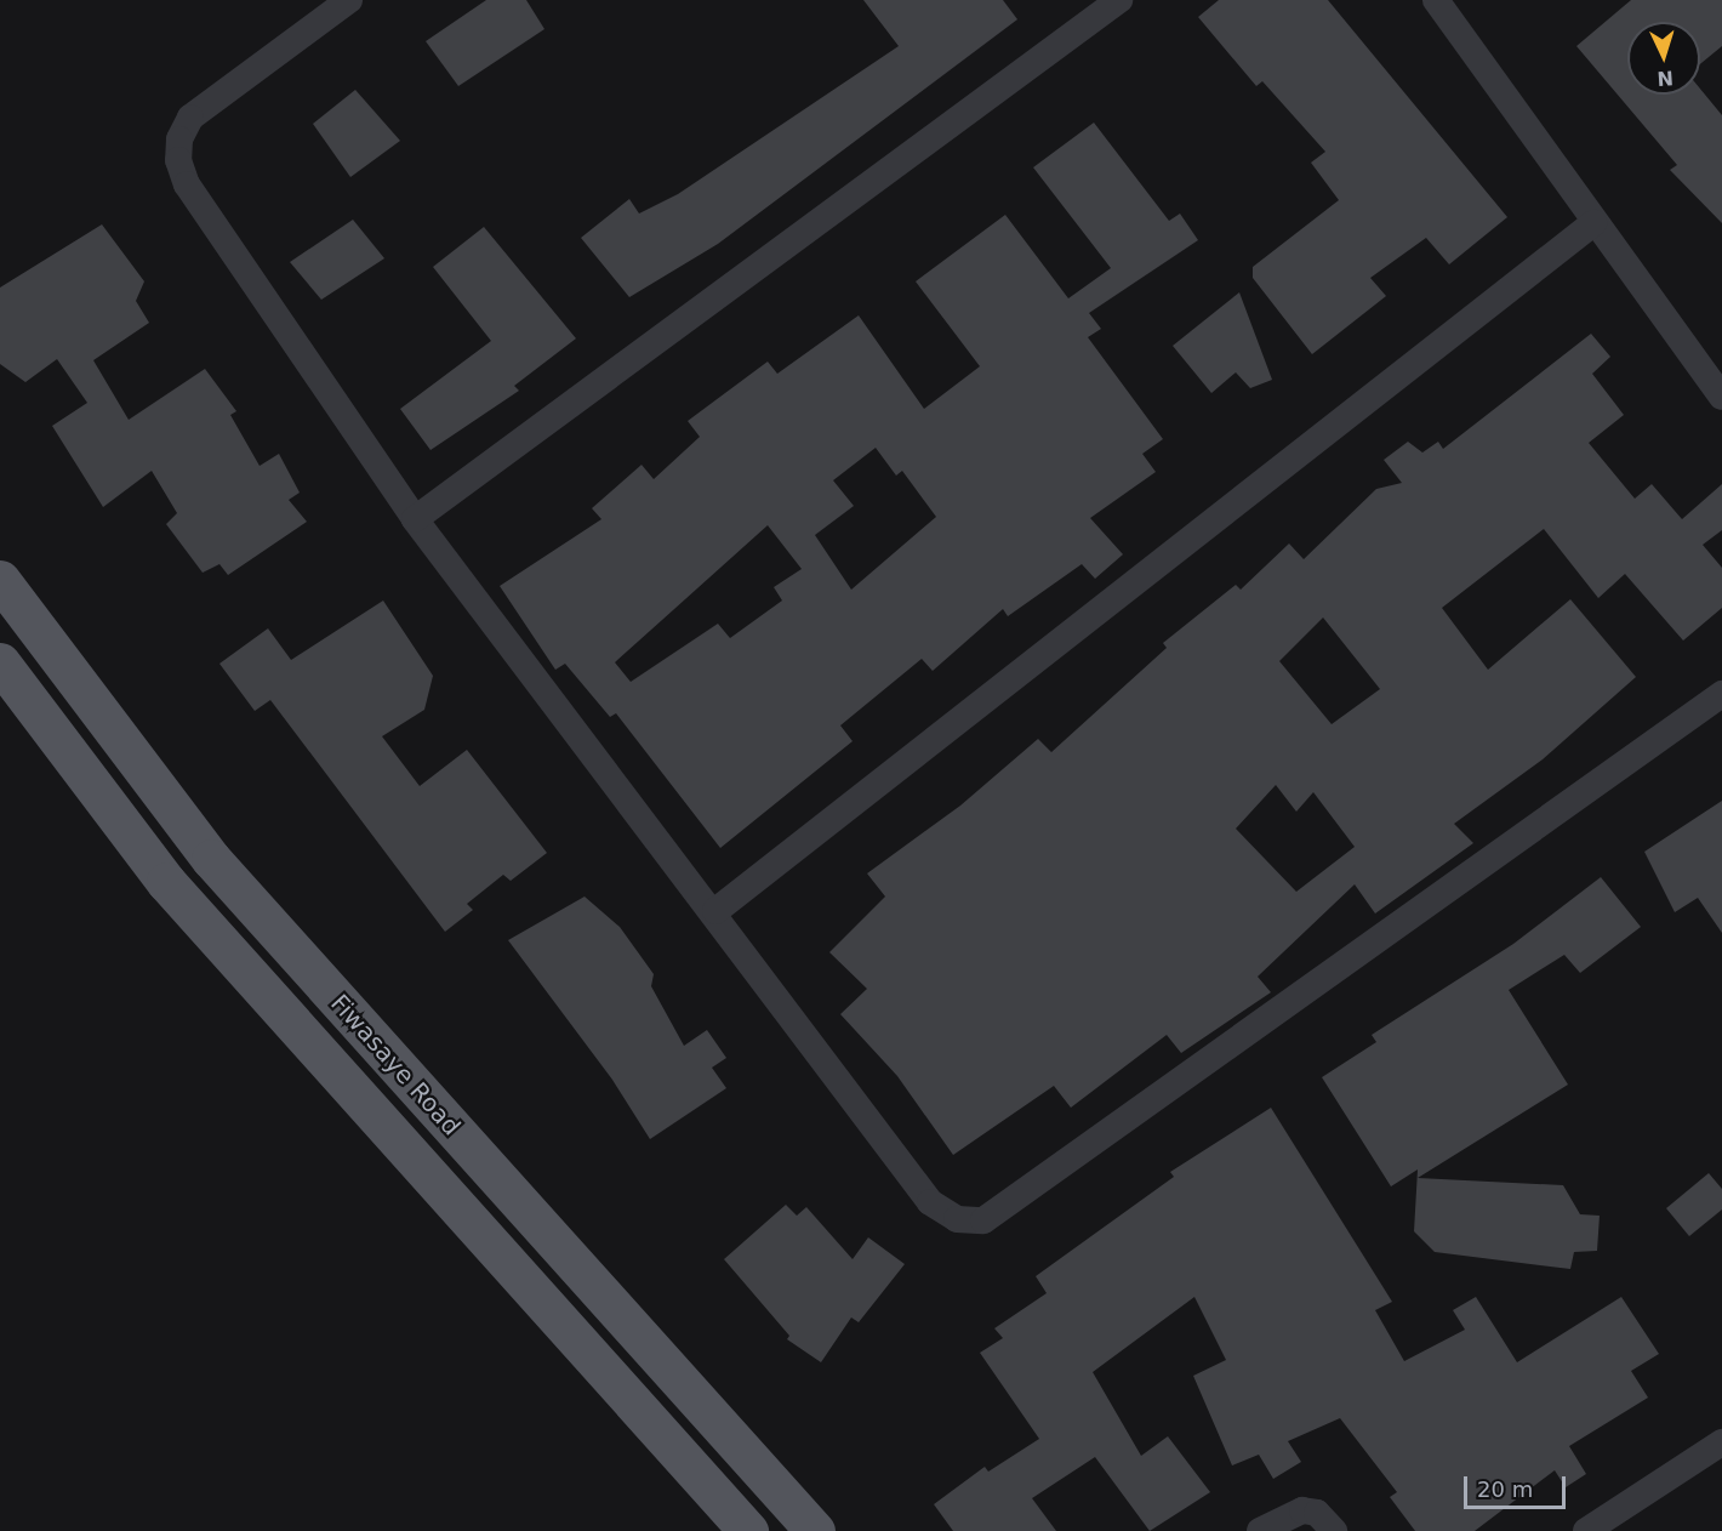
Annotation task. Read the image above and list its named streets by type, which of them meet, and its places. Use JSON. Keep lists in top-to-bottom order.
{
  "streets": {
    "main road": ["Fiwasaye Road"]
  },
  "scale_bar": "20 m",
  "north": "bottom"
}
